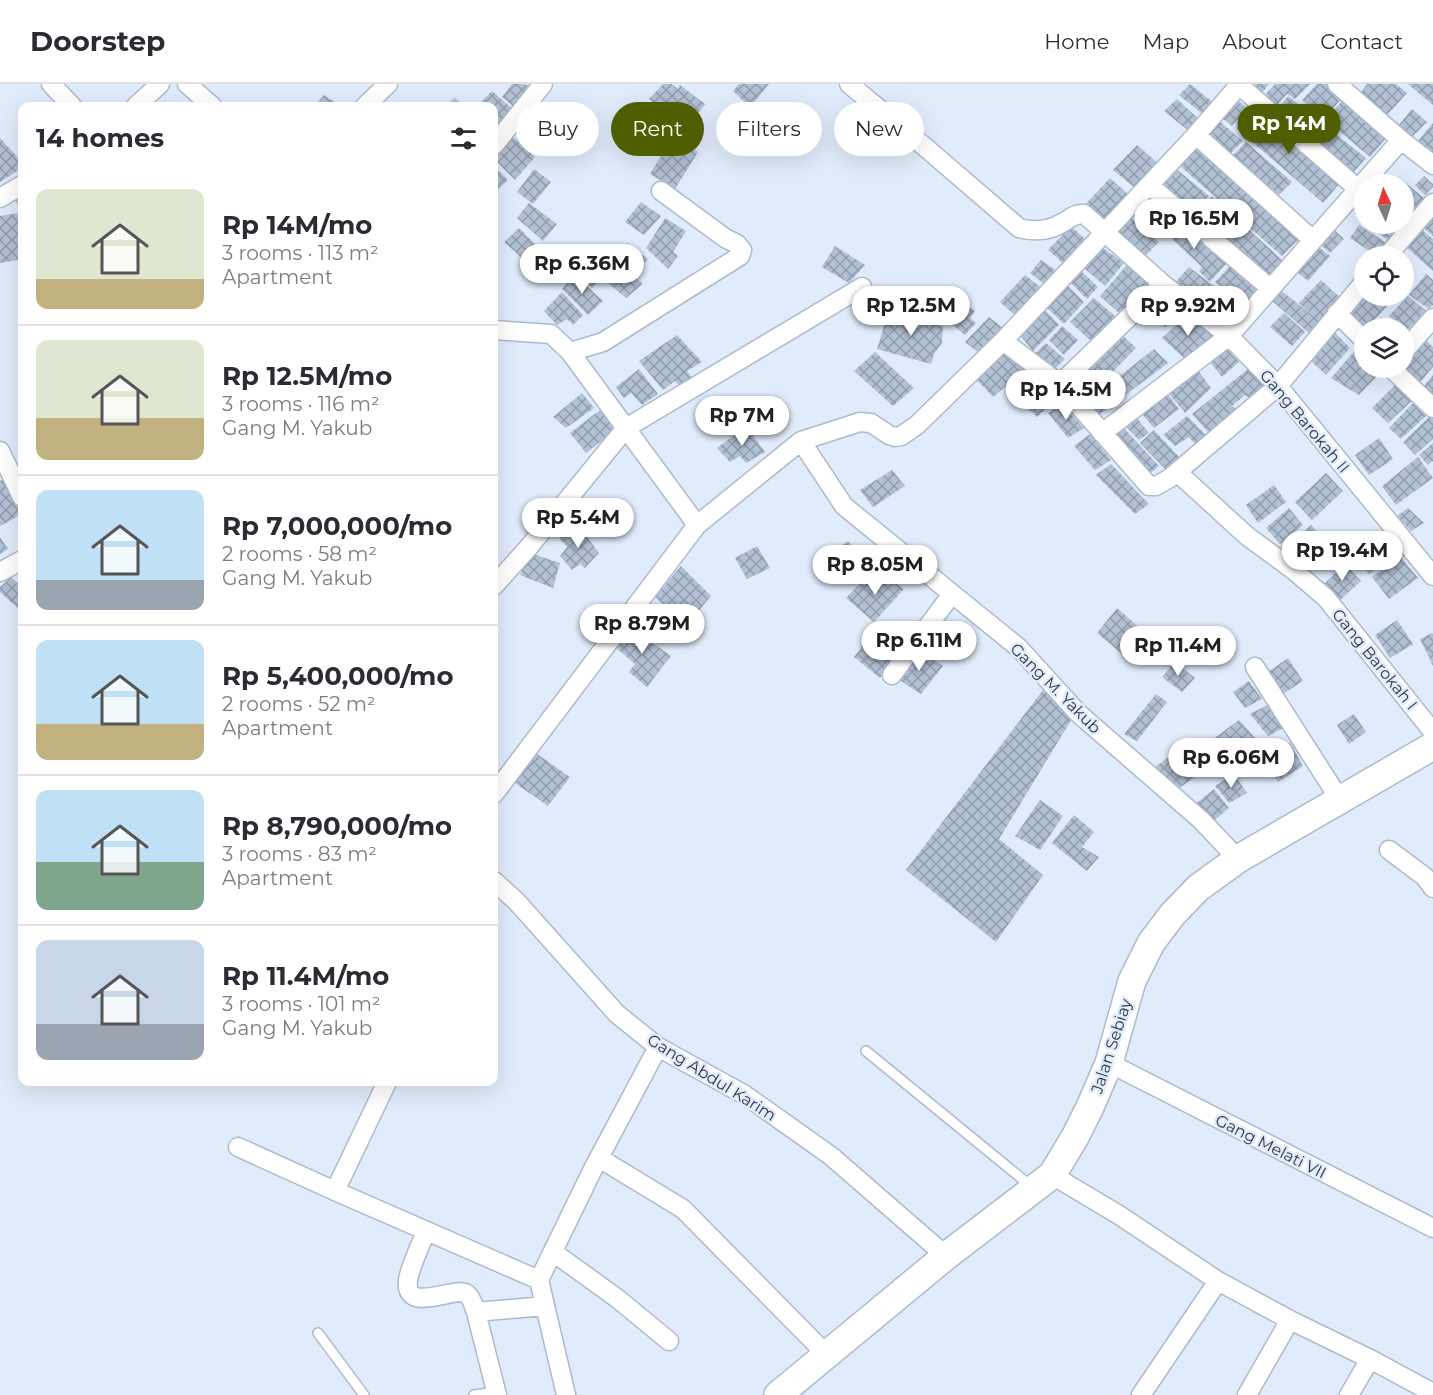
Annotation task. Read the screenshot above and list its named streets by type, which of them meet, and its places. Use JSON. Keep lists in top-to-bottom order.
{
  "streets": {
    "street": [
      "Gang Barokah II",
      "Gang Barokah I",
      "Gang M. Yakub",
      "Jalan Sebiay",
      "Gang Abdul Karim",
      "Gang Melati VII"
    ]
  },
  "crossings": [
    ["Gang M. Yakub", "Jalan Sebiay"],
    ["Jalan Sebiay", "Gang Abdul Karim"],
    ["Jalan Sebiay", "Gang Melati VII"]
  ],
  "north": "top",
  "page": {
    "header": "Doorstep",
    "nav": [
      "Home",
      "Map",
      "About",
      "Contact"
    ],
    "chip": [
      "Buy",
      "Rent",
      "Filters",
      "New"
    ],
    "heading": "14 homes",
    "price": [
      "Rp 14M",
      "Rp 16.5M",
      "Rp 6.36M",
      "Rp 12.5M",
      "Rp 9.92M",
      "Rp 14.5M",
      "Rp 7M",
      "Rp 5.4M",
      "Rp 19.4M",
      "Rp 8.05M",
      "Rp 8.79M",
      "Rp 6.11M",
      "Rp 11.4M",
      "Rp 6.06M"
    ],
    "list": [
      {
        "name": "Rp 14M/mo",
        "note": "3 rooms · 113 m² · Apartment"
      },
      {
        "name": "Rp 12.5M/mo",
        "note": "3 rooms · 116 m² · Gang M. Yakub"
      },
      {
        "name": "Rp 7,000,000/mo",
        "note": "2 rooms · 58 m² · Gang M. Yakub"
      },
      {
        "name": "Rp 5,400,000/mo",
        "note": "2 rooms · 52 m² · Apartment"
      },
      {
        "name": "Rp 8,790,000/mo",
        "note": "3 rooms · 83 m² · Apartment"
      },
      {
        "name": "Rp 11.4M/mo",
        "note": "3 rooms · 101 m² · Gang M. Yakub"
      }
    ]
  }
}
